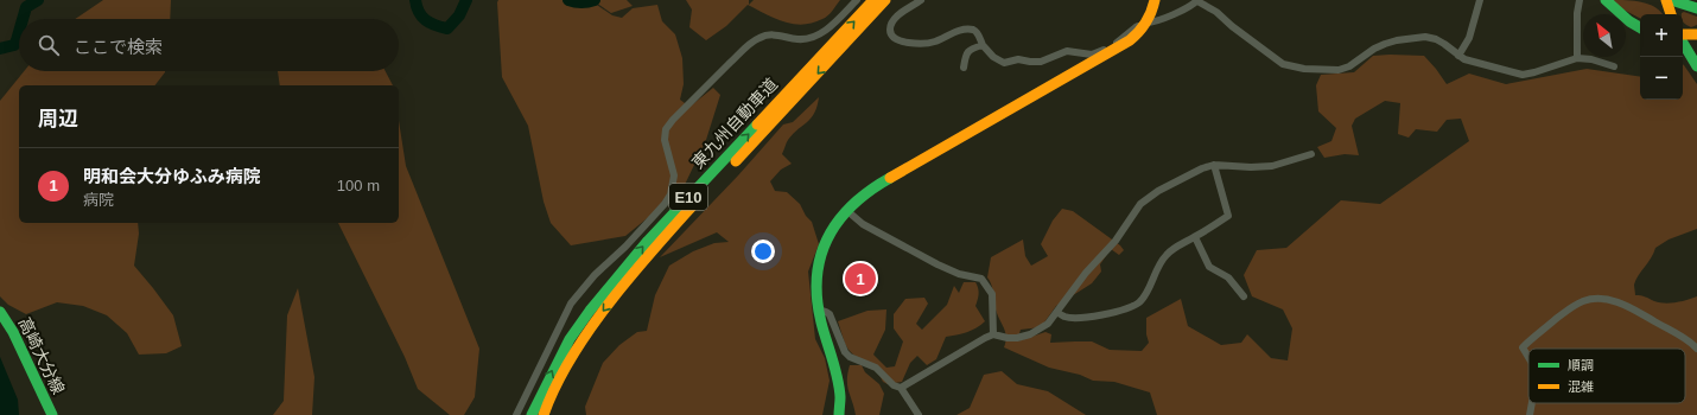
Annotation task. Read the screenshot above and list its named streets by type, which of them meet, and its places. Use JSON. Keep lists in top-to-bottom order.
{
  "streets": {
    "main road": ["東九州自動車道", "E10", "高崎大分線"]
  },
  "legend": ["順調", "混雑"],
  "north": "top left",
  "page": {
    "map_buttons": ["+", "−"],
    "search": "ここで検索",
    "heading": "周辺",
    "list": [
      {
        "mark": "1",
        "name": "明和会大分ゆふみ病院",
        "note": "病院",
        "value": "100 m"
      }
    ],
    "pins": "1"
  }
}
